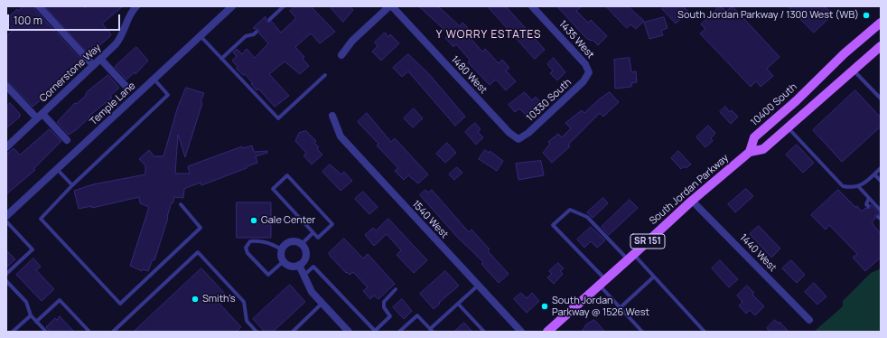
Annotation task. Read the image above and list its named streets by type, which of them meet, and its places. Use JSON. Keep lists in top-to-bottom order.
{
  "streets": {
    "main road": ["10400 South", "South Jordan Parkway", "SR 151"],
    "street": [
      "1435 West",
      "Cornerstone Way",
      "1480 West",
      "10330 South",
      "Temple Lane",
      "1540 West",
      "1440 West"
    ]
  },
  "crossings": [
    ["1435 West", "10330 South"],
    ["1480 West", "10330 South"],
    ["10400 South", "South Jordan Parkway"],
    ["10400 South", "SR 151"],
    ["South Jordan Parkway", "SR 151"],
    ["South Jordan Parkway", "1440 West"]
  ],
  "districts": ["Y WORRY ESTATES"],
  "places": [
    "South Jordan Parkway / 1300 West (WB)",
    "Gale Center",
    "Smith's",
    "South Jordan Parkway @ 1526 West"
  ],
  "scale_bar": "100 m"
}
